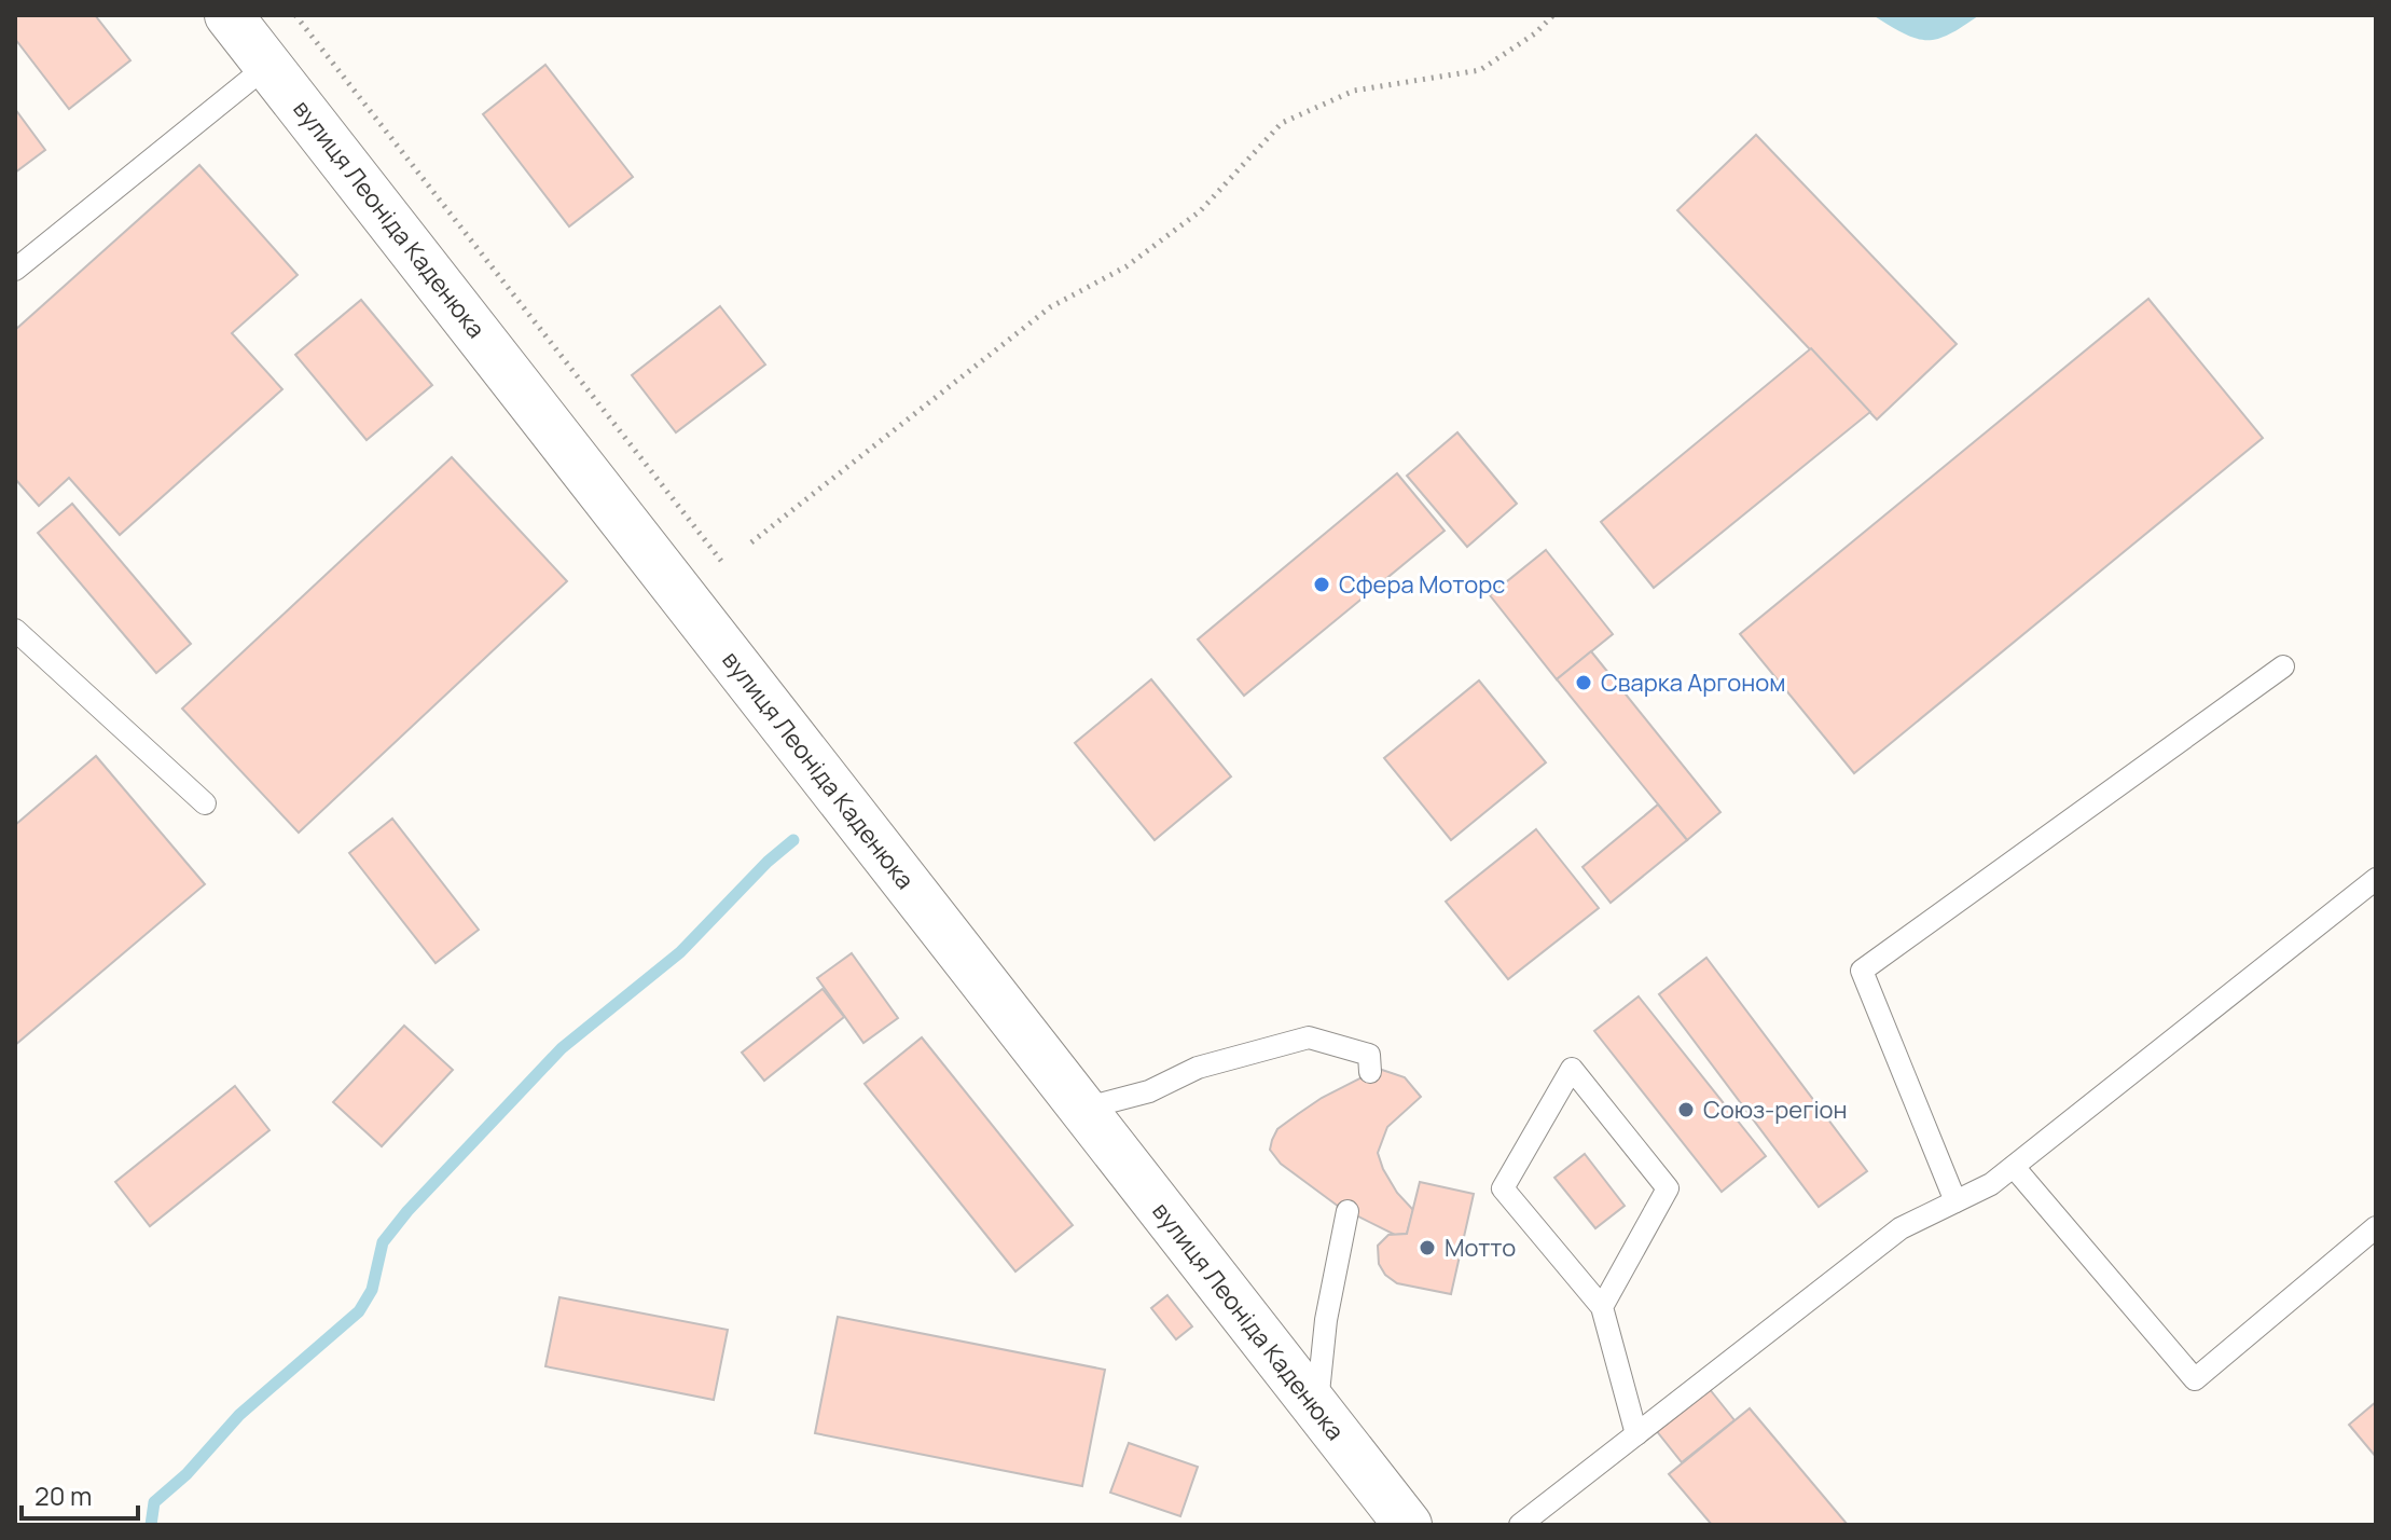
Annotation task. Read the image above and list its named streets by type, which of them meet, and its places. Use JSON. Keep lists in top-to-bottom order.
{
  "streets": {
    "street": ["вулиця Леоніда Каденюка"]
  },
  "places": [
    "Сфера Моторс",
    "Сварка Аргоном",
    "Союз-регіон",
    "Мотто"
  ],
  "scale_bar": "20 m"
}
